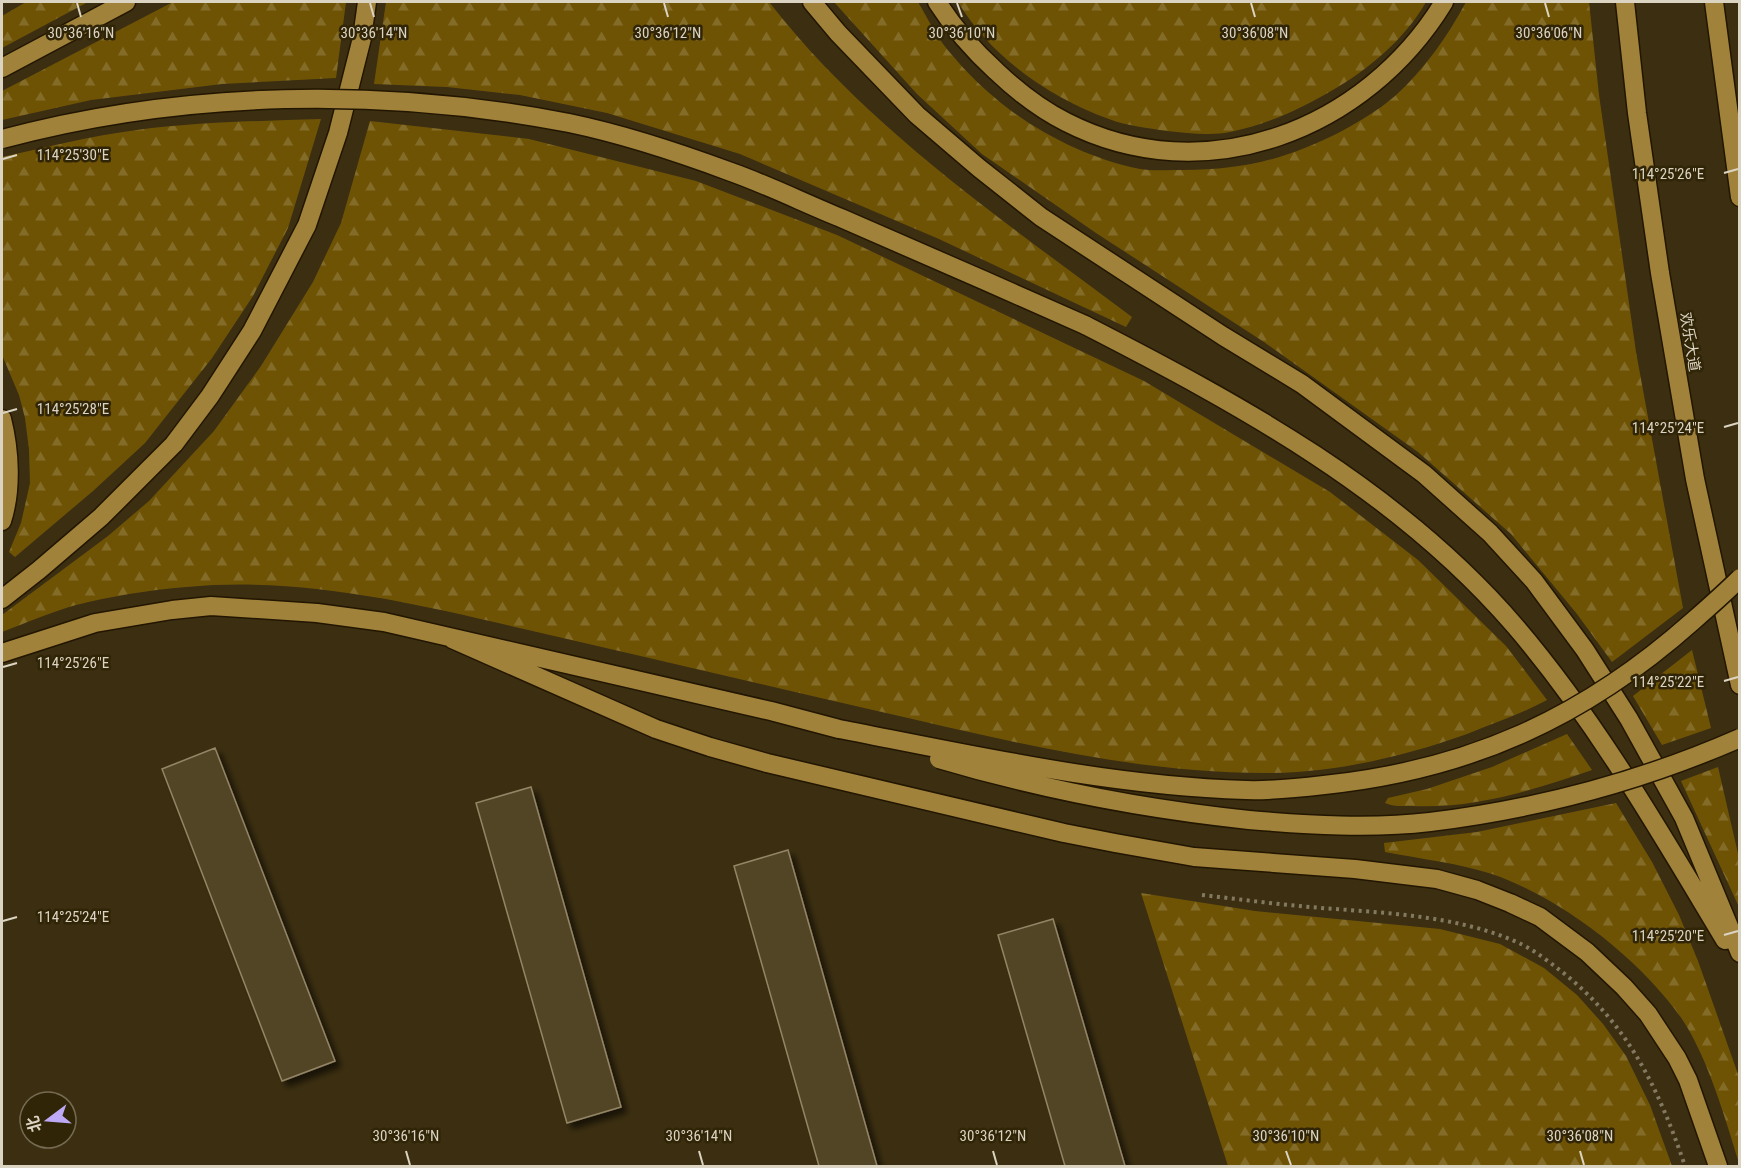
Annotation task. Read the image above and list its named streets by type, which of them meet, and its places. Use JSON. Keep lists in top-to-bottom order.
{
  "streets": {
    "highway": ["欢乐大道"]
  },
  "north": "left",
  "coordinates": [
    "30°36'16\"N",
    "30°36'14\"N",
    "30°36'12\"N",
    "30°36'10\"N",
    "30°36'08\"N",
    "30°36'06\"N",
    "114°25'30\"E",
    "114°25'26\"E",
    "114°25'28\"E",
    "114°25'24\"E",
    "114°25'22\"E",
    "114°25'20\"E"
  ]
}
